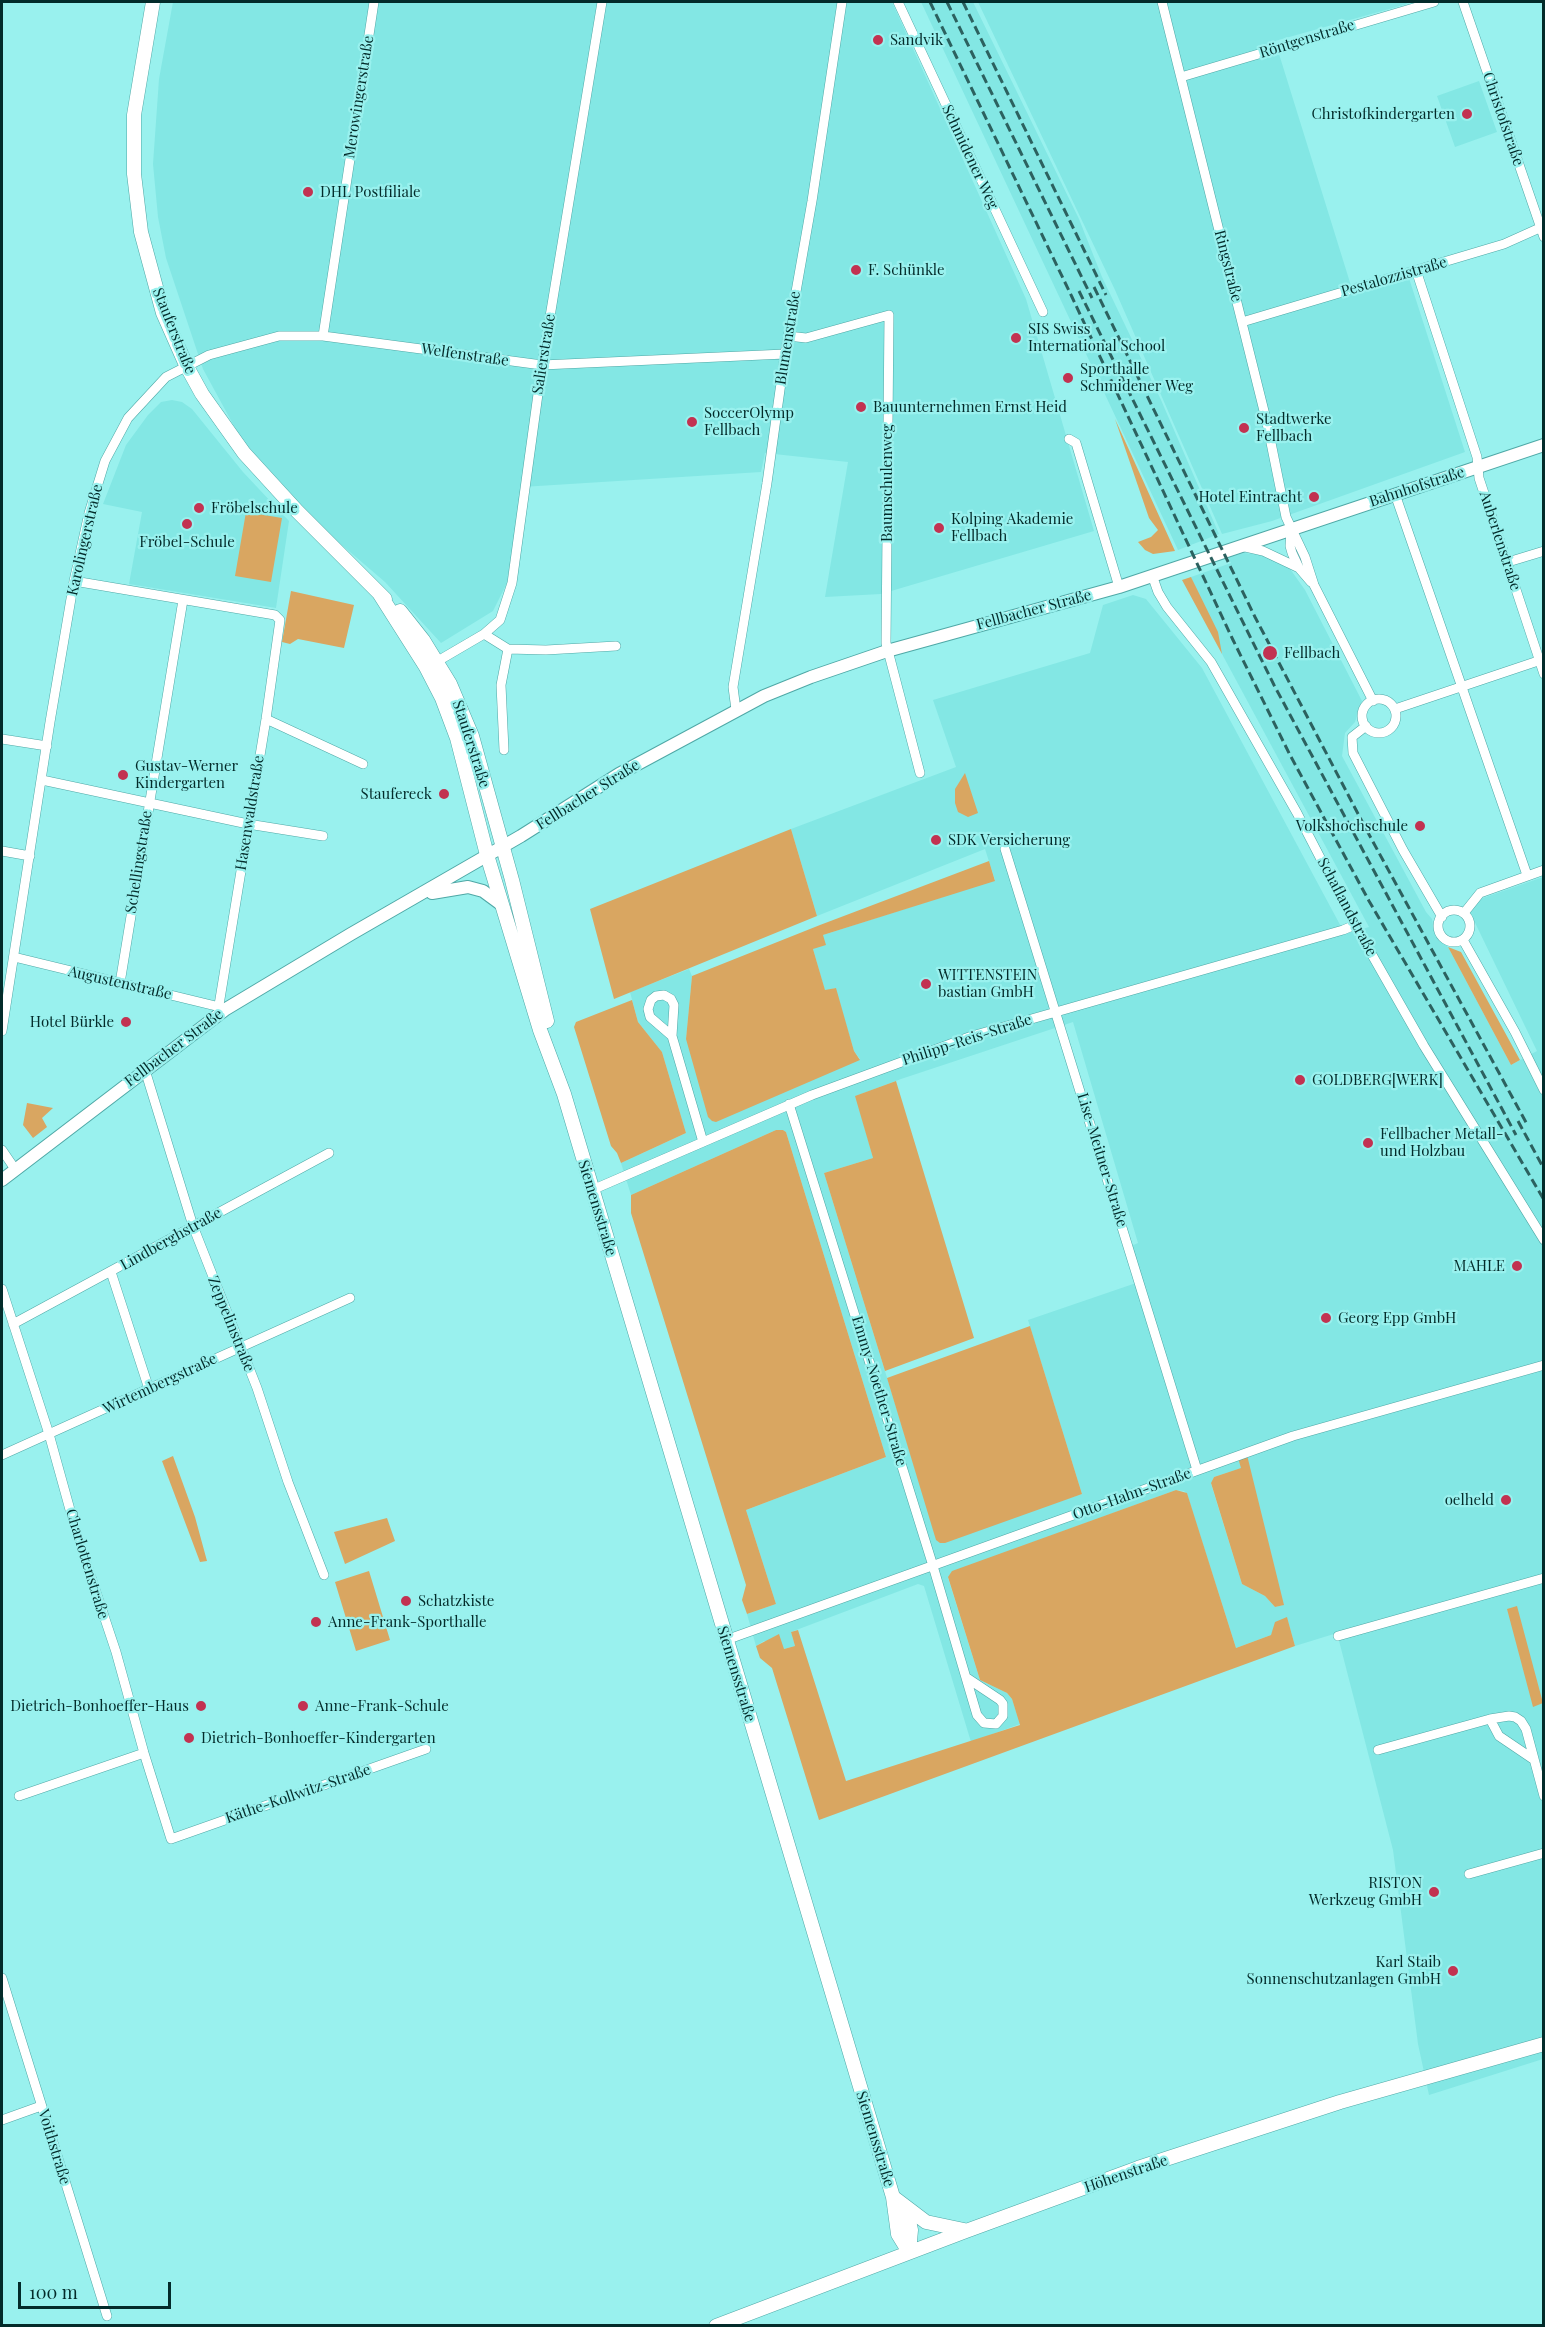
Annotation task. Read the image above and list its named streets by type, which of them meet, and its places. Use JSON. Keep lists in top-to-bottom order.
{
  "streets": {
    "main road": ["Stauferstraße", "Siemensstraße", "Höhenstraße"],
    "street": [
      "Röntgenstraße",
      "Merowingerstraße",
      "Christofstraße",
      "Schmidener Weg",
      "Ringstraße",
      "Pestalozzistraße",
      "Blumenstraße",
      "Salierstraße",
      "Welfenstraße",
      "Baumschulenweg",
      "Bahnhofstraße",
      "Karolingerstraße",
      "Auberlenstraße",
      "Fellbacher Straße",
      "Hasenwaldstraße",
      "Schellingstraße",
      "Schaflandstraße",
      "Augustenstraße",
      "Philipp-Reis-Straße",
      "Lise-Meitner-Straße",
      "Lindberghstraße",
      "Zeppelinstraße",
      "Wirtembergstraße",
      "Emmy-Noether-Straße",
      "Otto-Hahn-Straße",
      "Charlottenstraße",
      "Käthe-Kollwitz-Straße",
      "Voithstraße"
    ]
  },
  "crossings": [
    ["Röntgenstraße", "Ringstraße"],
    ["Merowingerstraße", "Welfenstraße"],
    ["Christofstraße", "Pestalozzistraße"],
    ["Ringstraße", "Pestalozzistraße"],
    ["Ringstraße", "Bahnhofstraße"],
    ["Ringstraße", "Fellbacher Straße"],
    ["Pestalozzistraße", "Auberlenstraße"],
    ["Stauferstraße", "Salierstraße"],
    ["Stauferstraße", "Welfenstraße"],
    ["Stauferstraße", "Karolingerstraße"],
    ["Stauferstraße", "Fellbacher Straße"],
    ["Stauferstraße", "Siemensstraße"],
    ["Blumenstraße", "Welfenstraße"],
    ["Blumenstraße", "Baumschulenweg"],
    ["Blumenstraße", "Fellbacher Straße"],
    ["Salierstraße", "Welfenstraße"],
    ["Welfenstraße", "Karolingerstraße"],
    ["Baumschulenweg", "Fellbacher Straße"],
    ["Bahnhofstraße", "Auberlenstraße"],
    ["Bahnhofstraße", "Fellbacher Straße"],
    ["Karolingerstraße", "Augustenstraße"],
    ["Fellbacher Straße", "Hasenwaldstraße"],
    ["Fellbacher Straße", "Schaflandstraße"],
    ["Fellbacher Straße", "Augustenstraße"],
    ["Fellbacher Straße", "Siemensstraße"],
    ["Fellbacher Straße", "Zeppelinstraße"],
    ["Hasenwaldstraße", "Schellingstraße"],
    ["Hasenwaldstraße", "Augustenstraße"],
    ["Schellingstraße", "Augustenstraße"],
    ["Schaflandstraße", "Philipp-Reis-Straße"],
    ["Philipp-Reis-Straße", "Lise-Meitner-Straße"],
    ["Philipp-Reis-Straße", "Siemensstraße"],
    ["Philipp-Reis-Straße", "Emmy-Noether-Straße"],
    ["Lise-Meitner-Straße", "Otto-Hahn-Straße"],
    ["Siemensstraße", "Otto-Hahn-Straße"],
    ["Siemensstraße", "Höhenstraße"],
    ["Lindberghstraße", "Zeppelinstraße"],
    ["Lindberghstraße", "Charlottenstraße"],
    ["Zeppelinstraße", "Wirtembergstraße"],
    ["Wirtembergstraße", "Charlottenstraße"],
    ["Emmy-Noether-Straße", "Otto-Hahn-Straße"],
    ["Charlottenstraße", "Käthe-Kollwitz-Straße"]
  ],
  "places": [
    "Sandvik",
    "Christofkindergarten",
    "DHL Postfiliale",
    "F. Schünkle",
    "SIS Swiss International School",
    "Sporthalle Schmidener Weg",
    "Bauunternehmen Ernst Heid",
    "SoccerOlymp Fellbach",
    "Stadtwerke Fellbach",
    "Hotel Eintracht",
    "Fröbelschule",
    "Fröbel-Schule",
    "Kolping Akademie Fellbach",
    "Fellbach",
    "Gustav-Werner Kindergarten",
    "Staufereck",
    "Volkshochschule",
    "SDK Versicherung",
    "WITTENSTEIN bastian GmbH",
    "Hotel Bürkle",
    "GOLDBERG[WERK]",
    "Fellbacher Metall- und Holzbau",
    "MAHLE",
    "Georg Epp GmbH",
    "oelheld",
    "Schatzkiste",
    "Anne-Frank-Sporthalle",
    "Dietrich-Bonhoeffer-Haus",
    "Anne-Frank-Schule",
    "Dietrich-Bonhoeffer-Kindergarten",
    "RISTON Werkzeug GmbH",
    "Karl Staib Sonnenschutzanlagen GmbH"
  ],
  "scale_bar": "100 m"
}
